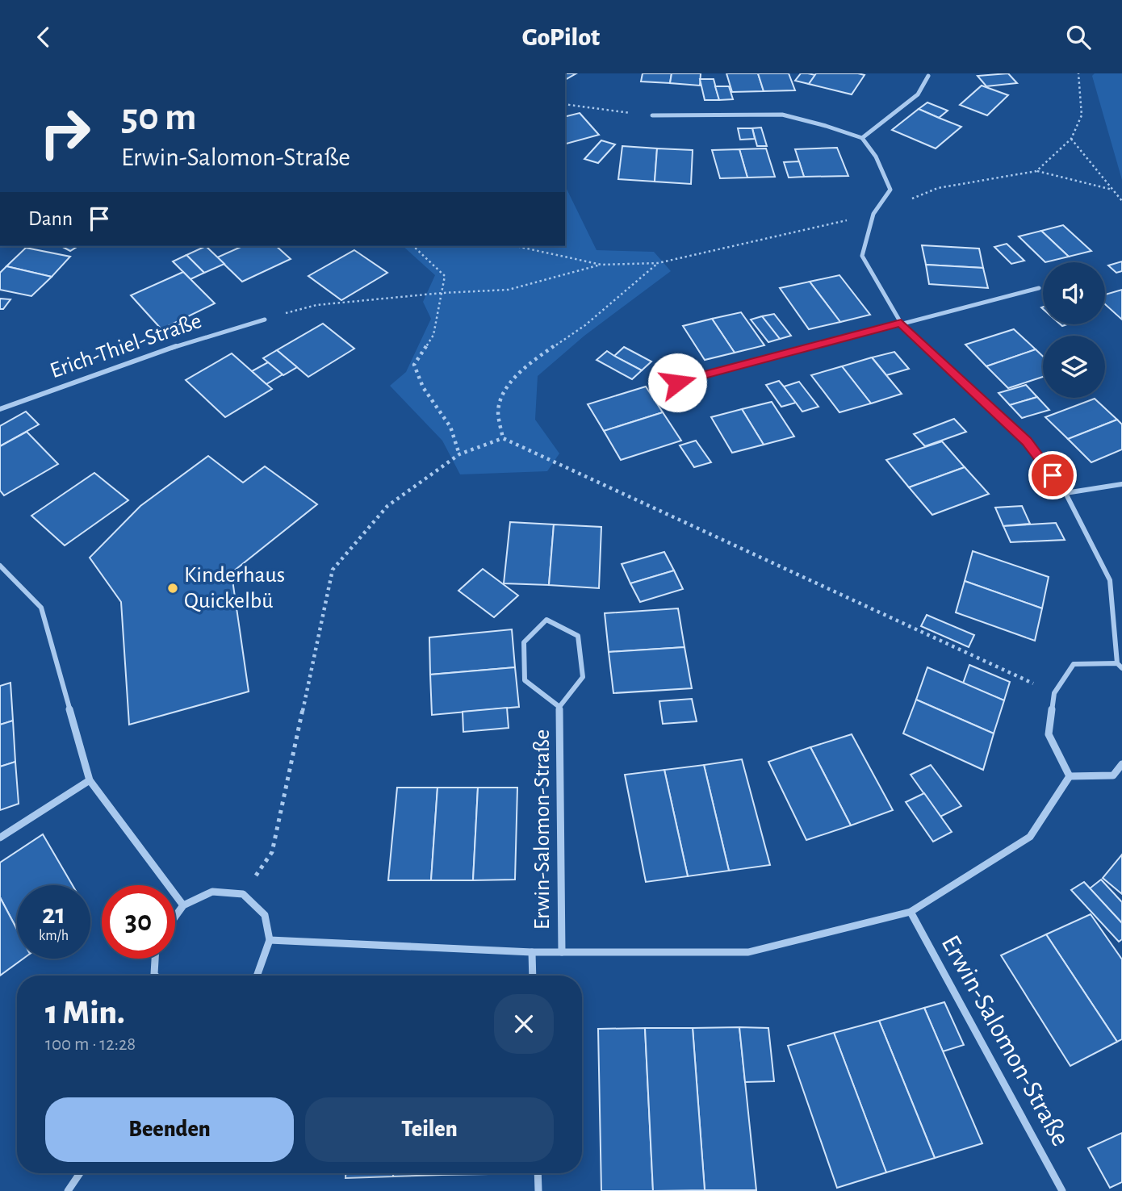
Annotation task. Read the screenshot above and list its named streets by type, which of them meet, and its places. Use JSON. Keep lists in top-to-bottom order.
{
  "streets": {
    "street": ["Erich-Thiel-Straße", "Erwin-Salomon-Straße"]
  },
  "places": ["Kinderhaus Quickelbü"],
  "page": {
    "header": "GoPilot",
    "turn": ["50 m", "Erwin-Salomon-Straße"],
    "then": "Dann",
    "speed": "21 km/h",
    "limit": "30",
    "heading": ["1 Min.", "100 m · 12:28"],
    "buttons": ["Beenden", "Teilen"]
  }
}
